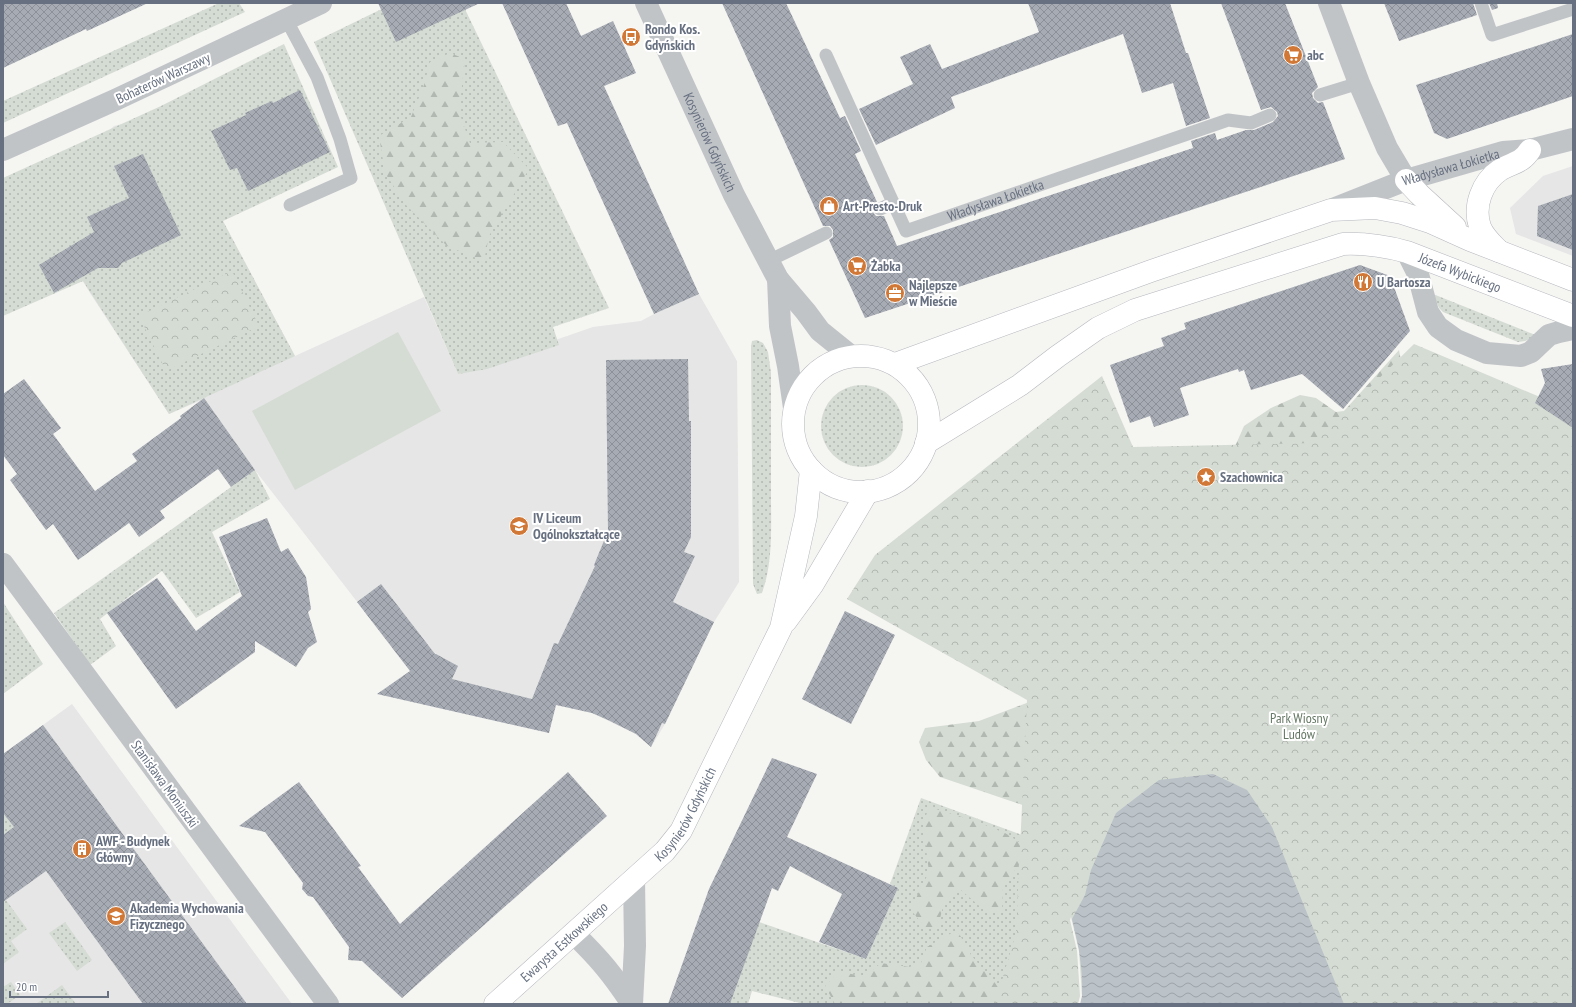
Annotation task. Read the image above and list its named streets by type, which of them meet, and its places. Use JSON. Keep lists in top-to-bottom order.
{
  "streets": {
    "main road": [
      "Kosynierów Gdyńskich",
      "Władysława Łokietka",
      "Józefa Wybickiego",
      "Ewarysta Estkowskiego"
    ],
    "street": ["Bohaterów Warszawy", "Stanisława Moniuszki"]
  },
  "crossings": [
    ["Kosynierów Gdyńskich", "Władysława Łokietka"],
    ["Kosynierów Gdyńskich", "Józefa Wybickiego"],
    ["Kosynierów Gdyńskich", "Ewarysta Estkowskiego"],
    ["Władysława Łokietka", "Józefa Wybickiego"]
  ],
  "parks": ["Park Wiosny Ludów"],
  "places": {
    "bus stop": ["Rondo Kos. Gdyńskich"],
    "supermarket": ["abc", "Żabka"],
    "shop": ["Art-Presto-Druk"],
    "restaurant": ["U Bartosza"],
    "office": ["Najlepsze w Mieście"],
    "place": ["Szachownica"],
    "school or university": ["IV Liceum Ogólnokształcące", "Akademia Wychowania Fizycznego"],
    "building": ["AWF - Budynek Główny"]
  },
  "scale_bar": "20 m"
}
